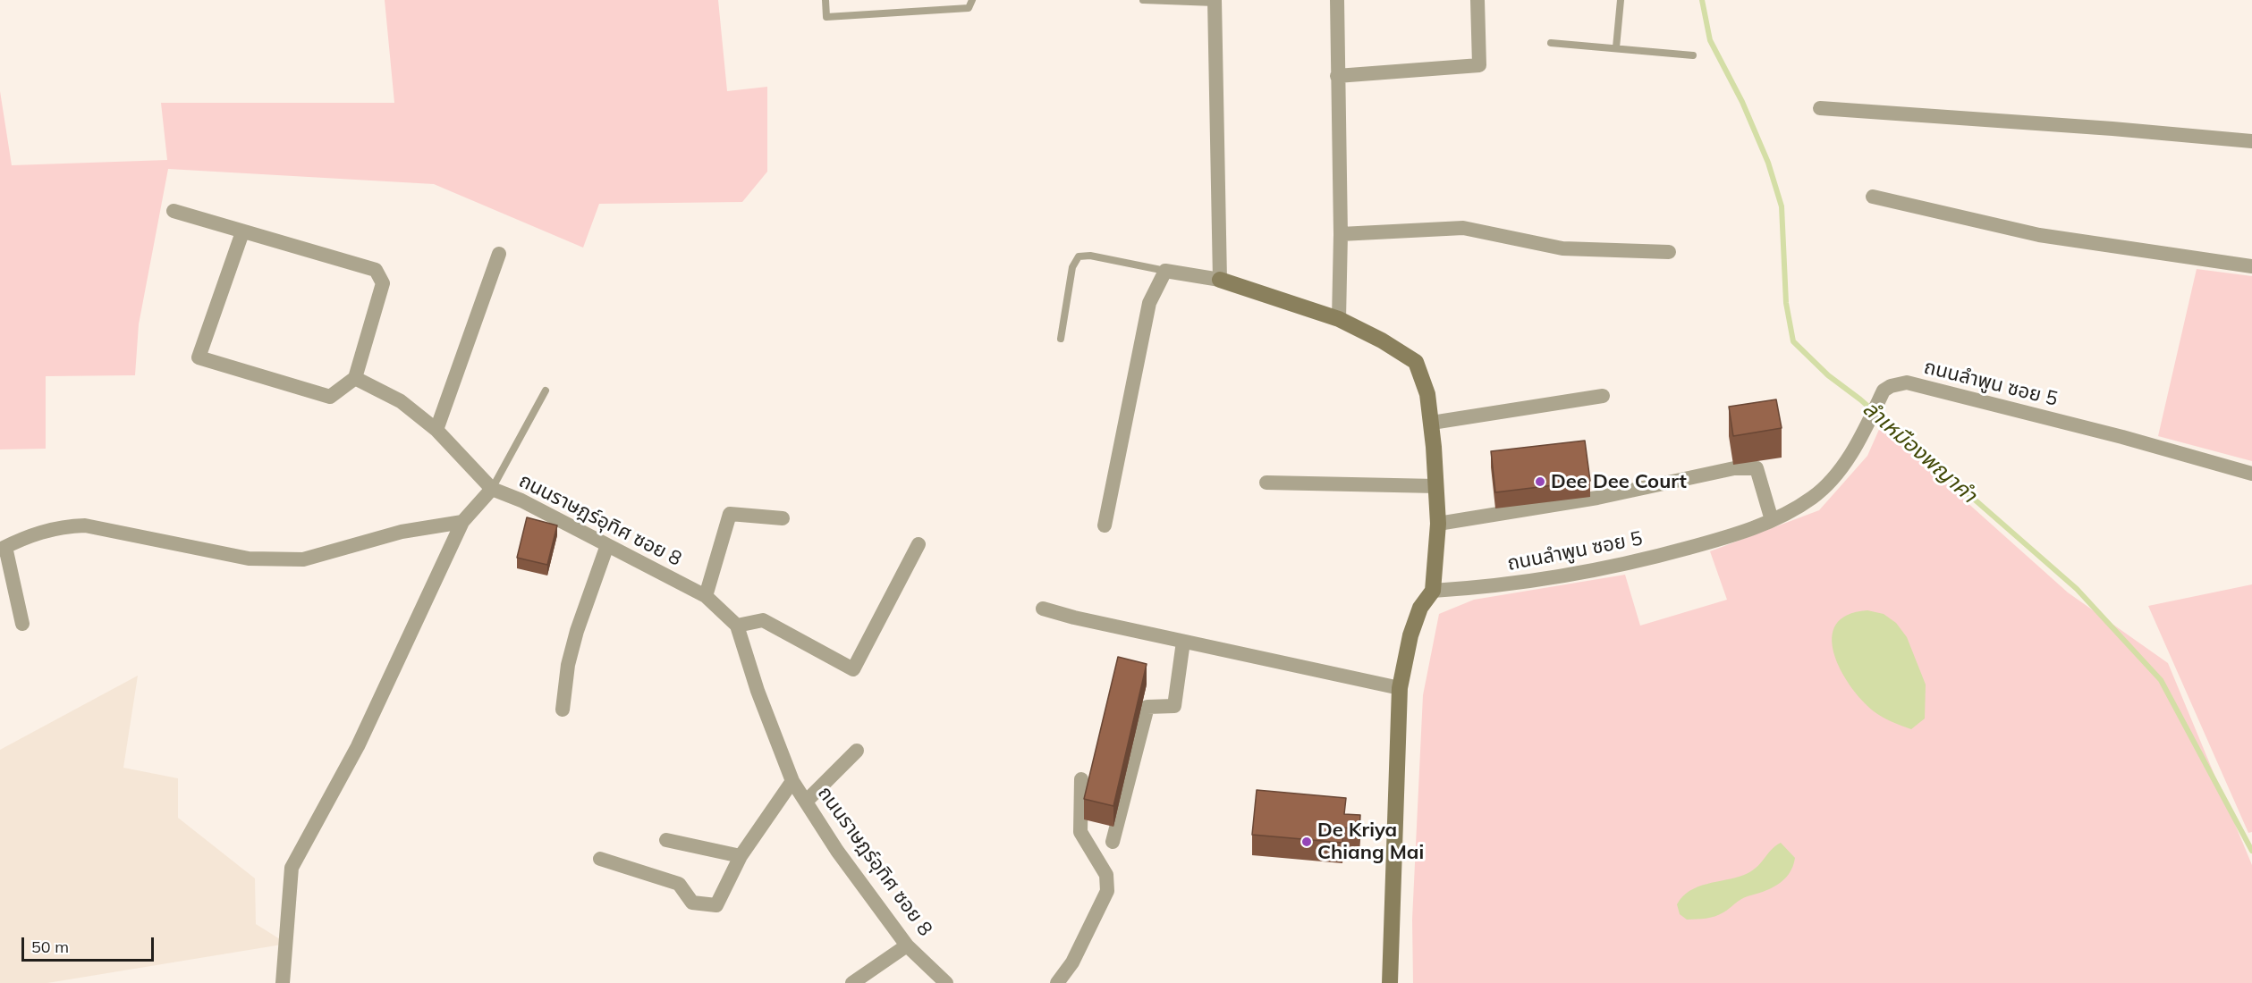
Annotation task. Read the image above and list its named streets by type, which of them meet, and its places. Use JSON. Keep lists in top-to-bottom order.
{
  "streets": {
    "street": ["ถนนลำพูน ซอย 5", "ถนนราษฎร์อุทิศ ซอย 8"]
  },
  "water": ["ลำเหมืองพญาคำ"],
  "places": ["Dee Dee Court", "De Kriya Chiang Mai"],
  "scale_bar": "50 m"
}
